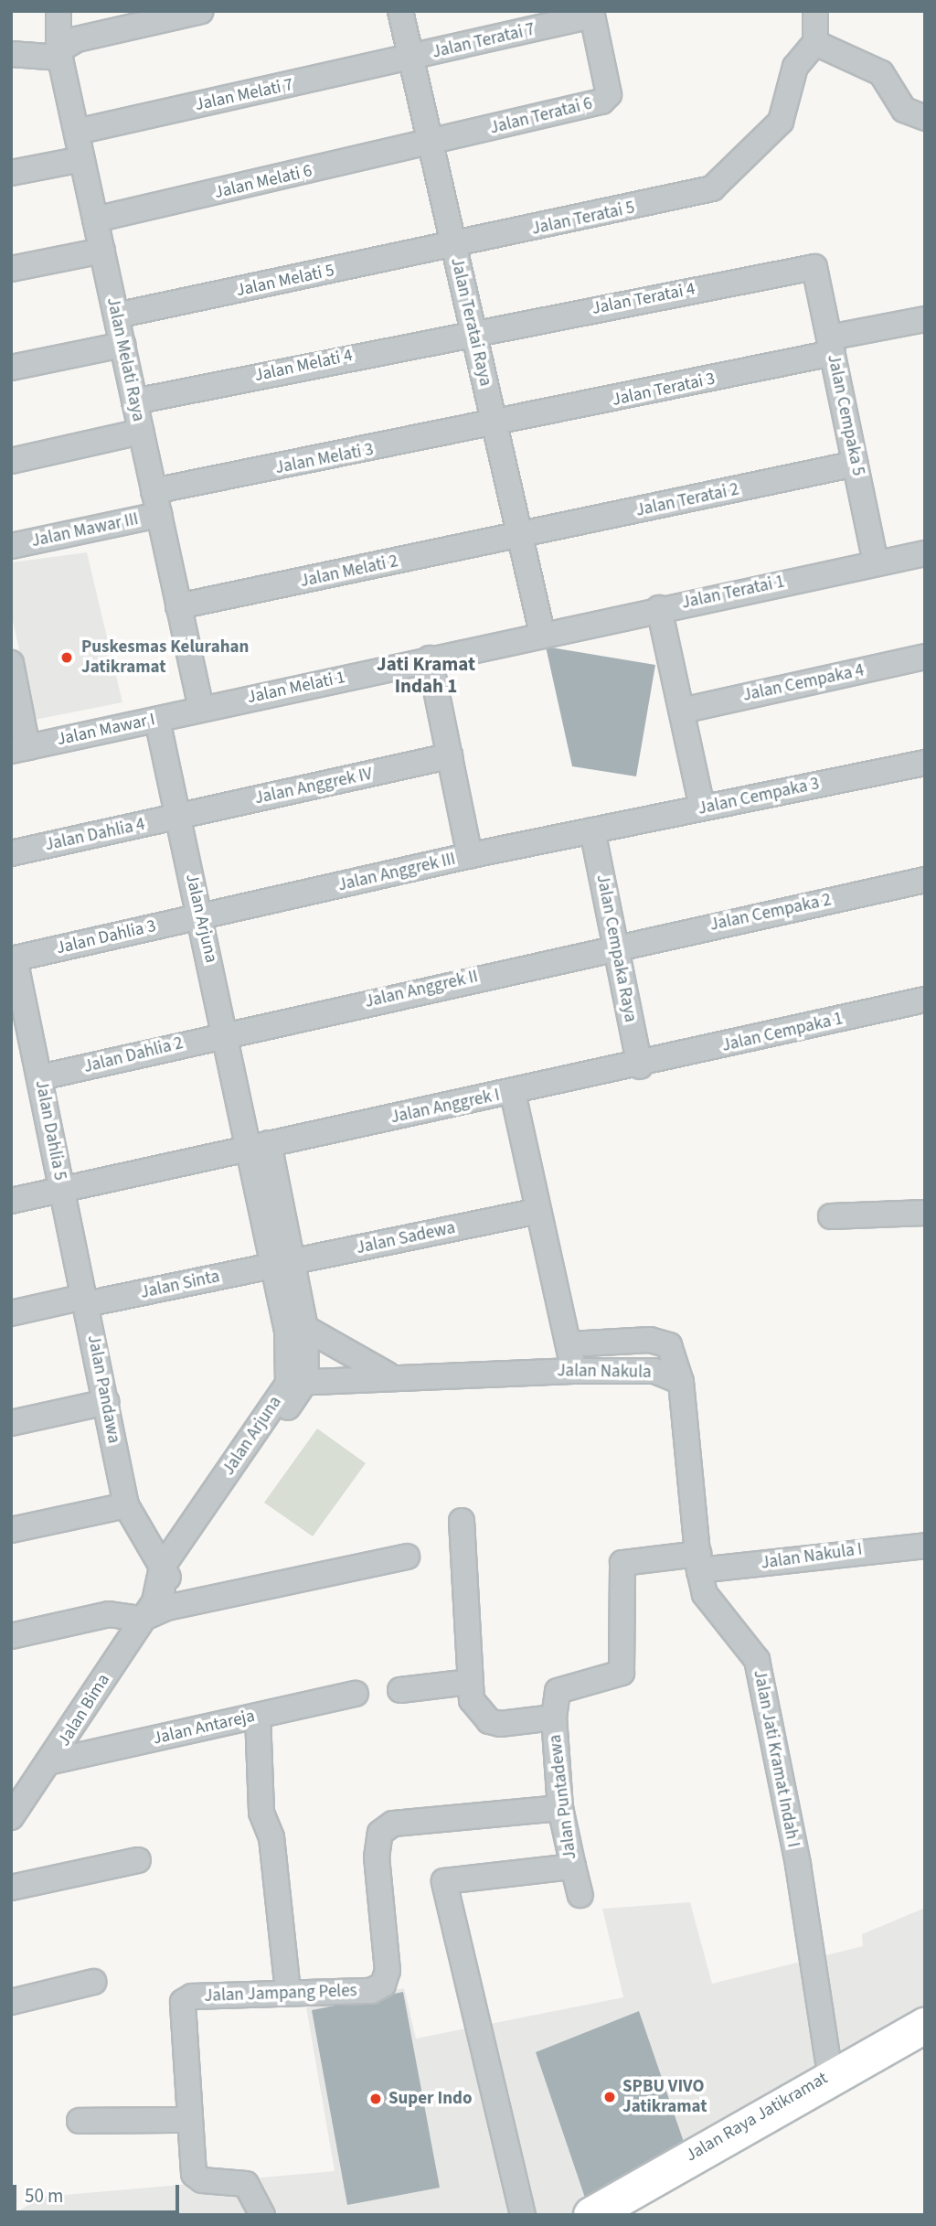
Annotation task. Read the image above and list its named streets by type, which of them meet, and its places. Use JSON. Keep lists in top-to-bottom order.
{
  "streets": {
    "main road": ["Jalan Raya Jatikramat"],
    "street": [
      "Jalan Teratai 7",
      "Jalan Melati 7",
      "Jalan Teratai 6",
      "Jalan Melati 6",
      "Jalan Teratai 5",
      "Jalan Melati 5",
      "Jalan Teratai 4",
      "Jalan Teratai Raya",
      "Jalan Melati Raya",
      "Jalan Melati 4",
      "Jalan Teratai 3",
      "Jalan Cempaka 5",
      "Jalan Melati 3",
      "Jalan Teratai 2",
      "Jalan Mawar III",
      "Jalan Melati 2",
      "Jalan Teratai 1",
      "Jalan Cempaka 4",
      "Jalan Melati 1",
      "Jalan Mawar I",
      "Jalan Anggrek IV",
      "Jalan Cempaka 3",
      "Jalan Dahlia 4",
      "Jalan Anggrek III",
      "Jalan Cempaka 2",
      "Jalan Arjuna",
      "Jalan Dahlia 3",
      "Jalan Cempaka Raya",
      "Jalan Anggrek II",
      "Jalan Cempaka 1",
      "Jalan Dahlia 2",
      "Jalan Anggrek I",
      "Jalan Dahlia 5",
      "Jalan Sadewa",
      "Jalan Sinta",
      "Jalan Nakula",
      "Jalan Pandawa",
      "Jalan Nakula I",
      "Jalan Bima",
      "Jalan Antareja",
      "Jalan Jati Kramat Indah I",
      "Jalan Puntadewa",
      "Jalan Jampang Peles"
    ]
  },
  "crossings": [
    ["Jalan Teratai 7", "Jalan Melati 7"],
    ["Jalan Teratai 7", "Jalan Teratai 6"],
    ["Jalan Teratai 7", "Jalan Teratai Raya"],
    ["Jalan Melati 7", "Jalan Teratai Raya"],
    ["Jalan Melati 7", "Jalan Melati Raya"],
    ["Jalan Teratai 6", "Jalan Melati 6"],
    ["Jalan Teratai 6", "Jalan Teratai Raya"],
    ["Jalan Melati 6", "Jalan Teratai Raya"],
    ["Jalan Melati 6", "Jalan Melati Raya"],
    ["Jalan Teratai 5", "Jalan Melati 5"],
    ["Jalan Teratai 5", "Jalan Teratai Raya"],
    ["Jalan Melati 5", "Jalan Teratai Raya"],
    ["Jalan Melati 5", "Jalan Melati Raya"],
    ["Jalan Teratai 4", "Jalan Teratai Raya"],
    ["Jalan Teratai 4", "Jalan Melati 4"],
    ["Jalan Teratai 4", "Jalan Cempaka 5"],
    ["Jalan Teratai Raya", "Jalan Melati 4"],
    ["Jalan Teratai Raya", "Jalan Teratai 3"],
    ["Jalan Teratai Raya", "Jalan Melati 3"],
    ["Jalan Teratai Raya", "Jalan Teratai 2"],
    ["Jalan Teratai Raya", "Jalan Melati 2"],
    ["Jalan Teratai Raya", "Jalan Teratai 1"],
    ["Jalan Teratai Raya", "Jalan Melati 1"],
    ["Jalan Melati Raya", "Jalan Melati 4"],
    ["Jalan Melati Raya", "Jalan Melati 3"],
    ["Jalan Melati Raya", "Jalan Mawar III"],
    ["Jalan Melati Raya", "Jalan Melati 2"],
    ["Jalan Melati Raya", "Jalan Melati 1"],
    ["Jalan Melati Raya", "Jalan Mawar I"],
    ["Jalan Teratai 3", "Jalan Cempaka 5"],
    ["Jalan Teratai 3", "Jalan Melati 3"],
    ["Jalan Cempaka 5", "Jalan Teratai 2"],
    ["Jalan Cempaka 5", "Jalan Teratai 1"],
    ["Jalan Teratai 2", "Jalan Melati 2"],
    ["Jalan Teratai 1", "Jalan Melati 1"],
    ["Jalan Melati 1", "Jalan Mawar I"],
    ["Jalan Mawar I", "Jalan Arjuna"],
    ["Jalan Anggrek IV", "Jalan Dahlia 4"],
    ["Jalan Anggrek IV", "Jalan Arjuna"],
    ["Jalan Cempaka 3", "Jalan Anggrek III"],
    ["Jalan Cempaka 3", "Jalan Cempaka Raya"],
    ["Jalan Dahlia 4", "Jalan Arjuna"],
    ["Jalan Anggrek III", "Jalan Arjuna"],
    ["Jalan Anggrek III", "Jalan Dahlia 3"],
    ["Jalan Anggrek III", "Jalan Cempaka Raya"],
    ["Jalan Cempaka 2", "Jalan Cempaka Raya"],
    ["Jalan Cempaka 2", "Jalan Anggrek II"],
    ["Jalan Arjuna", "Jalan Dahlia 3"],
    ["Jalan Arjuna", "Jalan Anggrek II"],
    ["Jalan Arjuna", "Jalan Dahlia 2"],
    ["Jalan Arjuna", "Jalan Anggrek I"],
    ["Jalan Arjuna", "Jalan Dahlia 5"],
    ["Jalan Arjuna", "Jalan Sadewa"],
    ["Jalan Arjuna", "Jalan Sinta"],
    ["Jalan Arjuna", "Jalan Nakula"],
    ["Jalan Arjuna", "Jalan Pandawa"],
    ["Jalan Arjuna", "Jalan Bima"],
    ["Jalan Dahlia 3", "Jalan Dahlia 5"],
    ["Jalan Cempaka Raya", "Jalan Anggrek II"],
    ["Jalan Cempaka Raya", "Jalan Cempaka 1"],
    ["Jalan Cempaka Raya", "Jalan Anggrek I"],
    ["Jalan Anggrek II", "Jalan Dahlia 2"],
    ["Jalan Cempaka 1", "Jalan Anggrek I"],
    ["Jalan Dahlia 2", "Jalan Dahlia 5"],
    ["Jalan Anggrek I", "Jalan Dahlia 5"],
    ["Jalan Dahlia 5", "Jalan Pandawa"],
    ["Jalan Sadewa", "Jalan Sinta"],
    ["Jalan Sinta", "Jalan Pandawa"],
    ["Jalan Nakula", "Jalan Jati Kramat Indah I"],
    ["Jalan Nakula I", "Jalan Jati Kramat Indah I"],
    ["Jalan Nakula I", "Jalan Puntadewa"],
    ["Jalan Bima", "Jalan Antareja"],
    ["Jalan Jati Kramat Indah I", "Jalan Raya Jatikramat"],
    ["Jalan Puntadewa", "Jalan Jampang Peles"]
  ],
  "districts": ["Jati Kramat Indah 1"],
  "places": ["Puskesmas Kelurahan Jatikramat", "SPBU VIVO Jatikramat", "Super Indo"],
  "scale_bar": "50 m"
}
